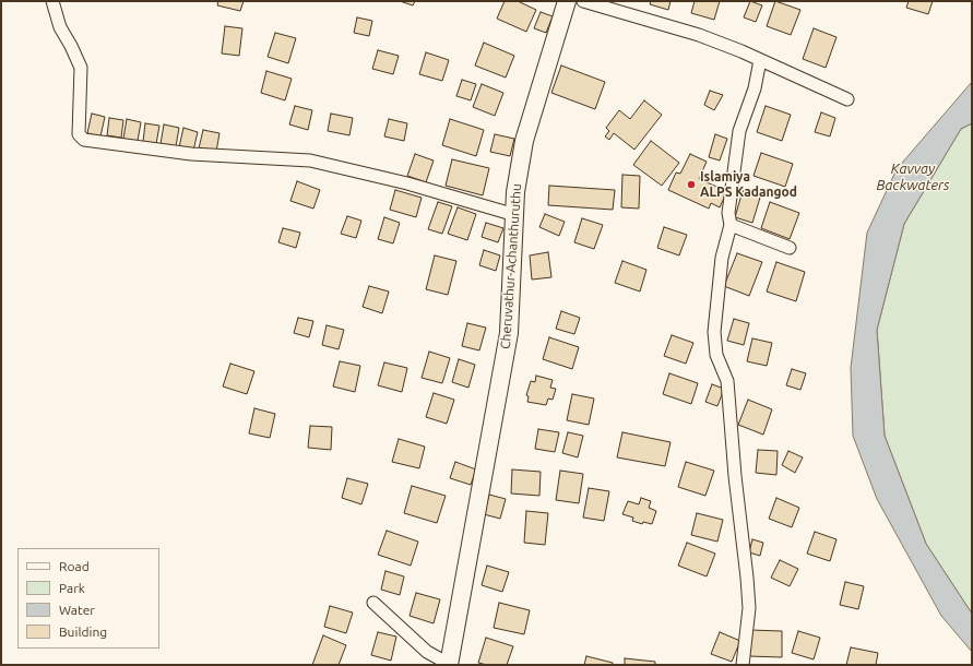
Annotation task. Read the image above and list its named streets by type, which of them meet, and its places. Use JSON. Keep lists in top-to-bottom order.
{
  "streets": {
    "main road": ["Cheruvathur-Achanthuruthu"]
  },
  "water": ["Kavvay Backwaters"],
  "places": ["Islamiya ALPS Kadangod"],
  "legend": [
    "Road",
    "Park",
    "Water",
    "Building"
  ]
}
